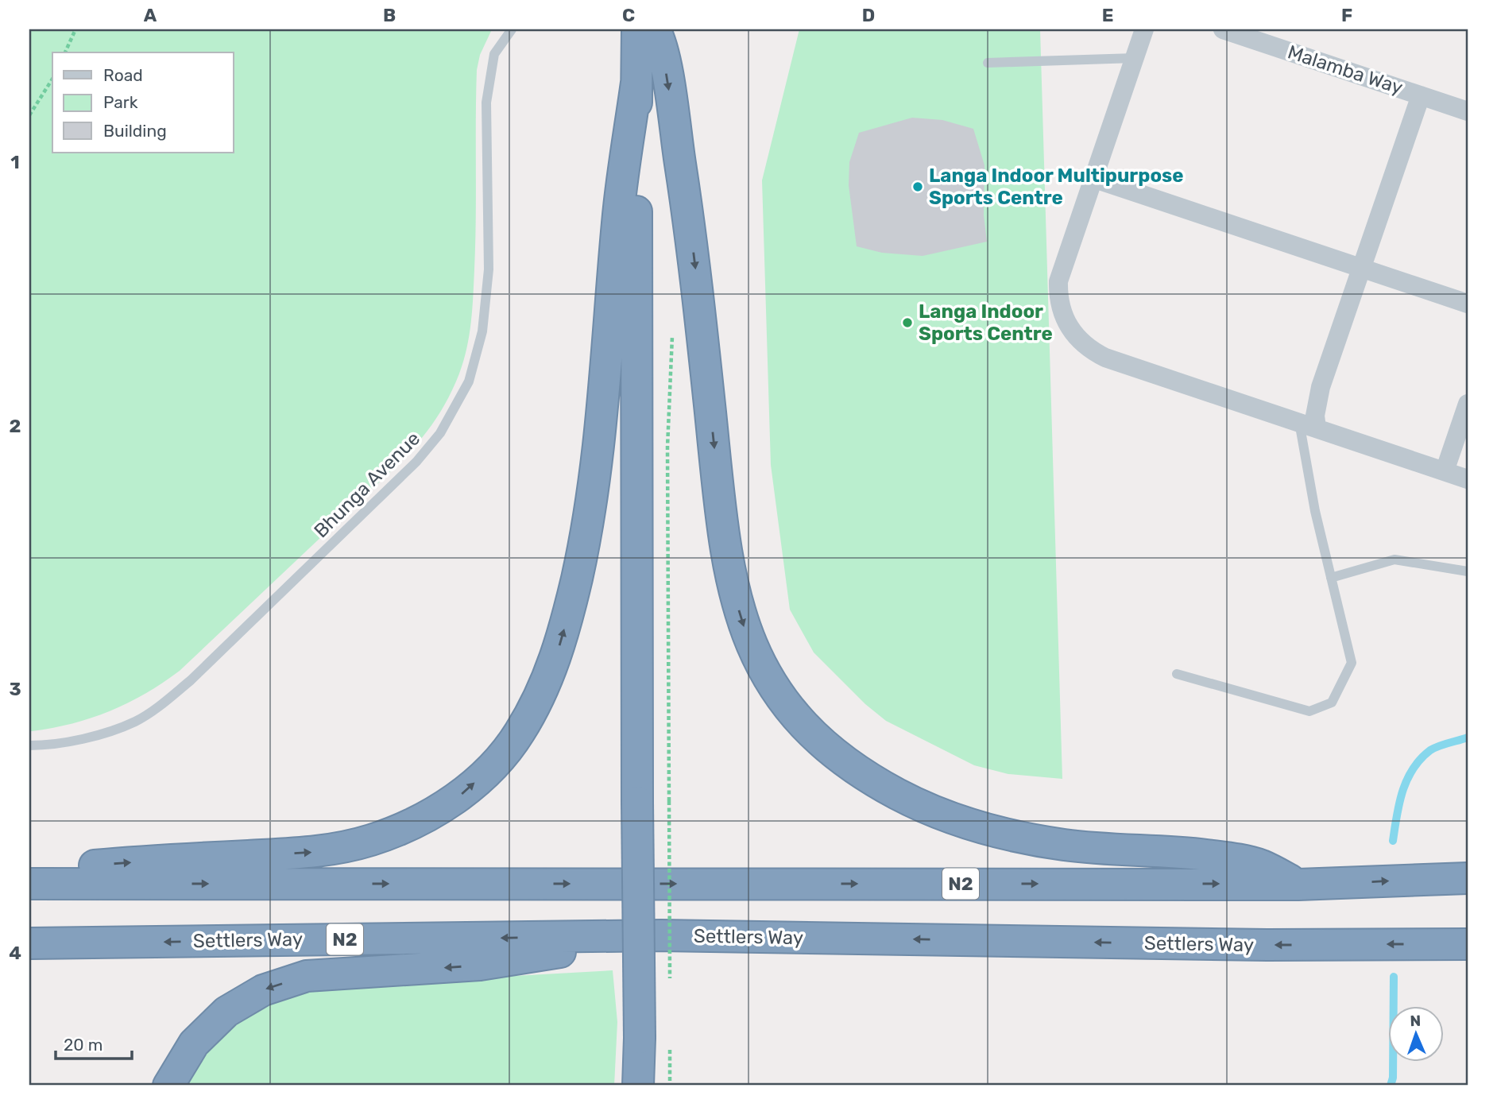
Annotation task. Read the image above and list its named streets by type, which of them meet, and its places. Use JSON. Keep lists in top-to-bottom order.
{
  "streets": {
    "highway": ["N2", "Settlers Way"],
    "street": ["Malamba Way"],
    "lane": ["Bhunga Avenue"]
  },
  "places": ["Langa Indoor Multipurpose Sports Centre", "Langa Indoor Sports Centre"],
  "legend": ["Road", "Park", "Building"],
  "scale_bar": "20 m",
  "north": "top",
  "grid": {
    "columns": [
      "A",
      "B",
      "C",
      "D",
      "E",
      "F"
    ],
    "rows": [
      "1",
      "2",
      "3",
      "4"
    ]
  }
}
